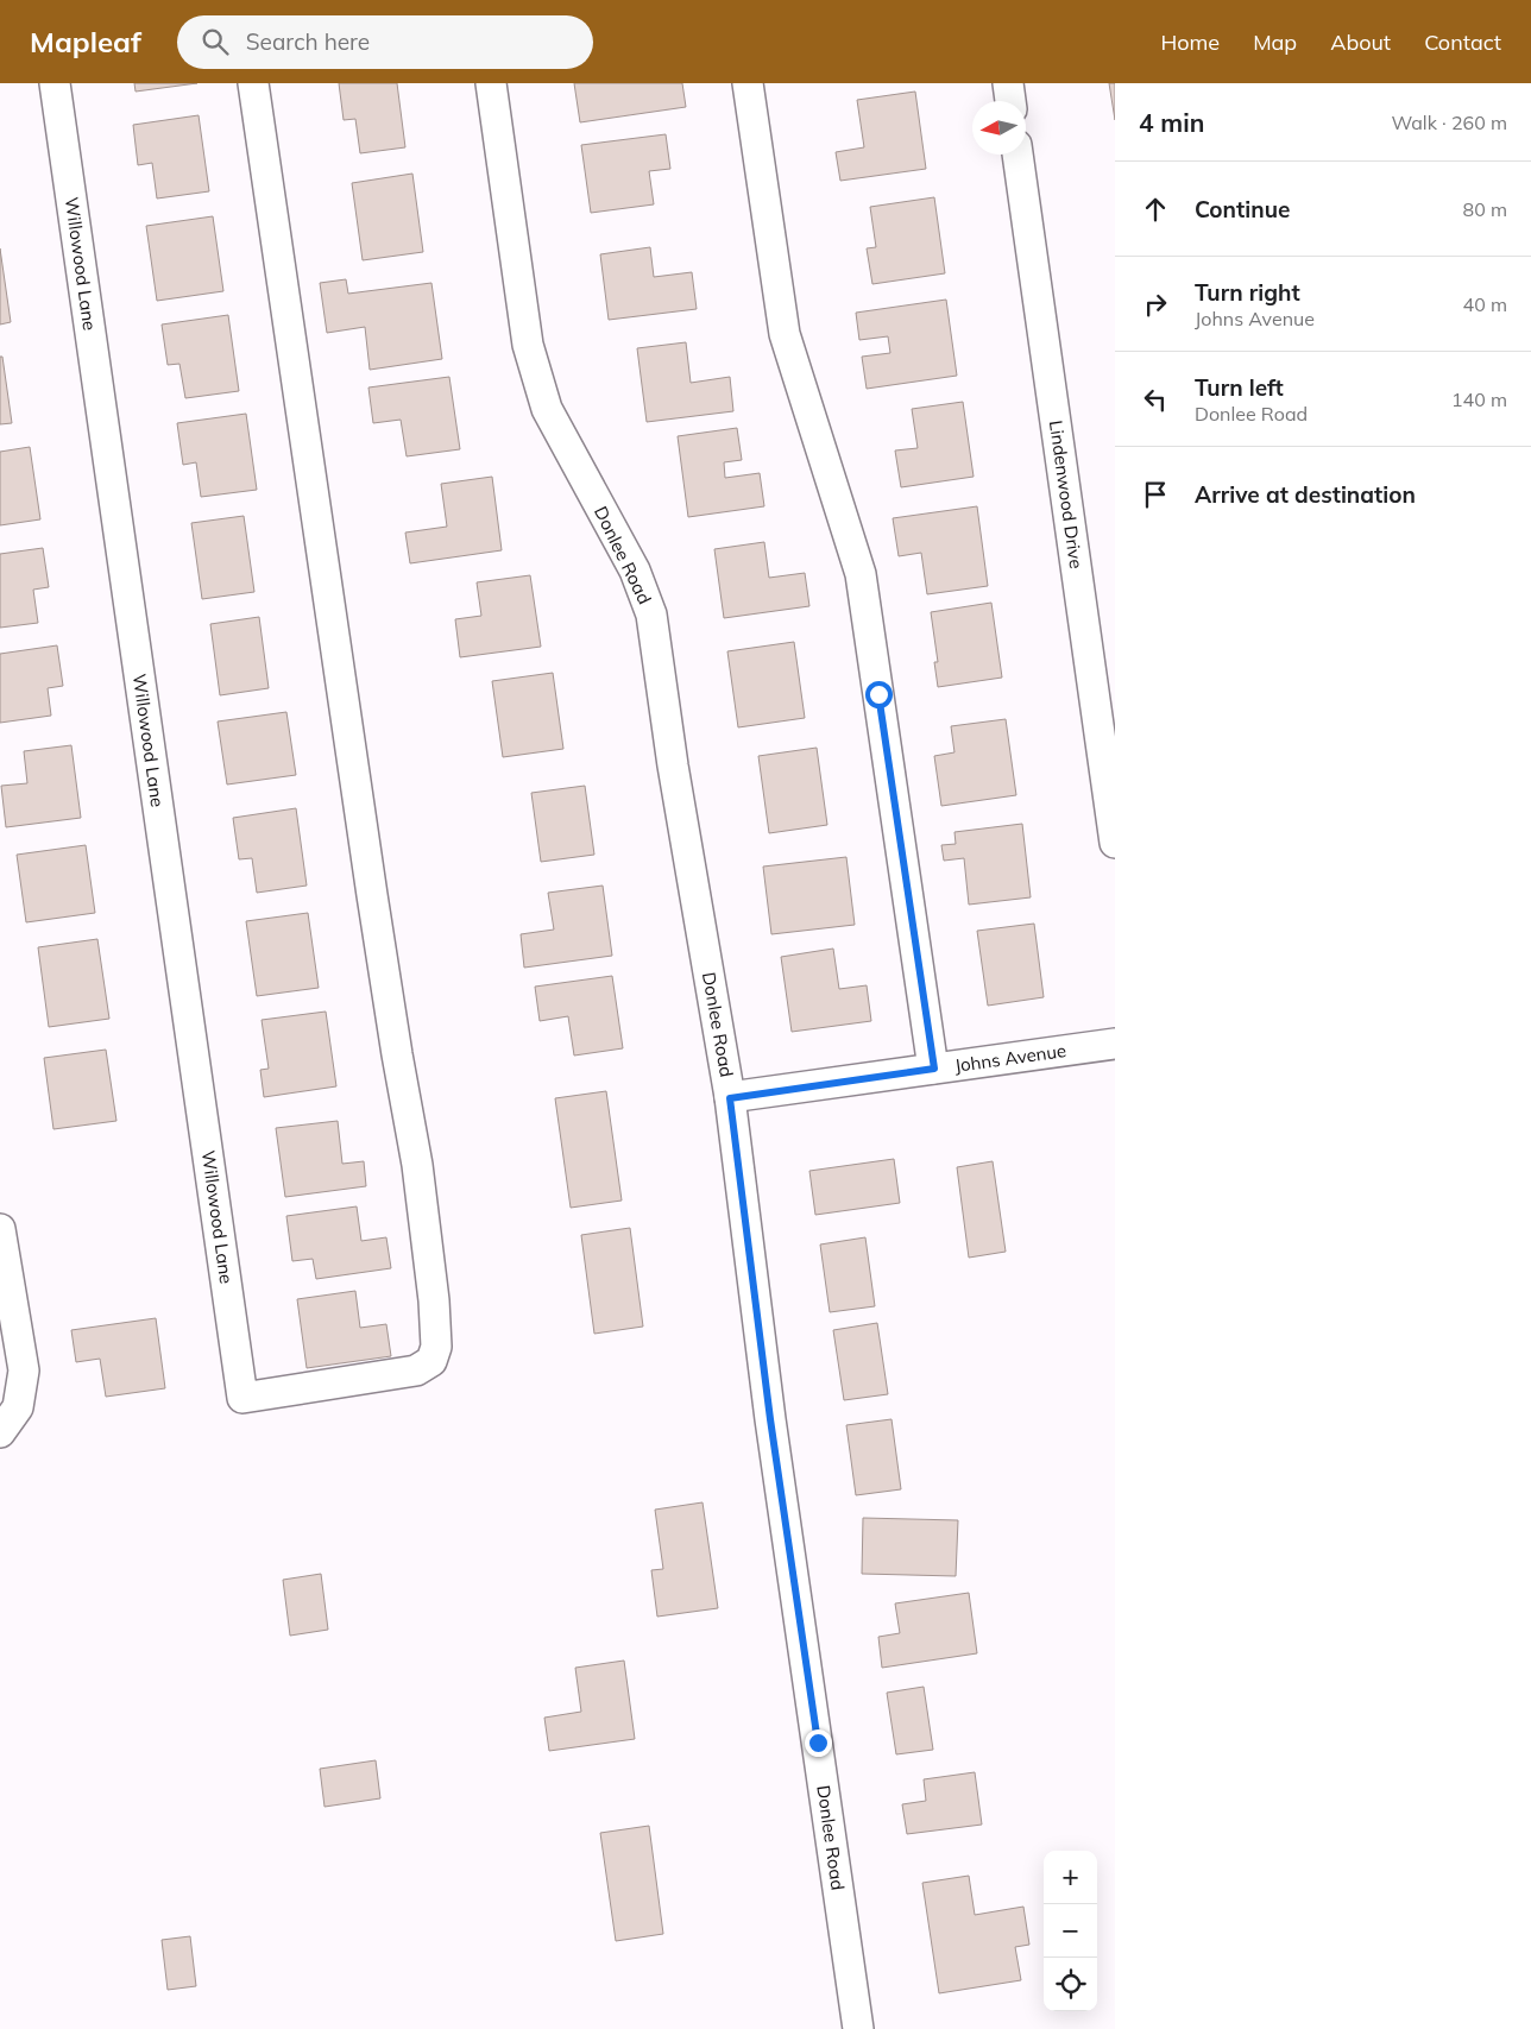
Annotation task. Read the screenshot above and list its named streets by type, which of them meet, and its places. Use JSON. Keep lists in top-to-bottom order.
{
  "streets": {
    "street": [
      "Willowood Lane",
      "Lindenwood Drive",
      "Donlee Road",
      "Johns Avenue"
    ]
  },
  "crossings": [
    ["Donlee Road", "Johns Avenue"]
  ],
  "north": "left",
  "page": {
    "header": "Mapleaf",
    "search": "Search here",
    "nav": [
      "Home",
      "Map",
      "About",
      "Contact"
    ],
    "heading": ["4 min", "Walk · 260 m"],
    "list": [
      ["Continue", "80 m"],
      ["Turn right", "Johns Avenue", "40 m"],
      ["Turn left", "Donlee Road", "140 m"],
      "Arrive at destination"
    ],
    "map_buttons": ["+", "−"]
  }
}
